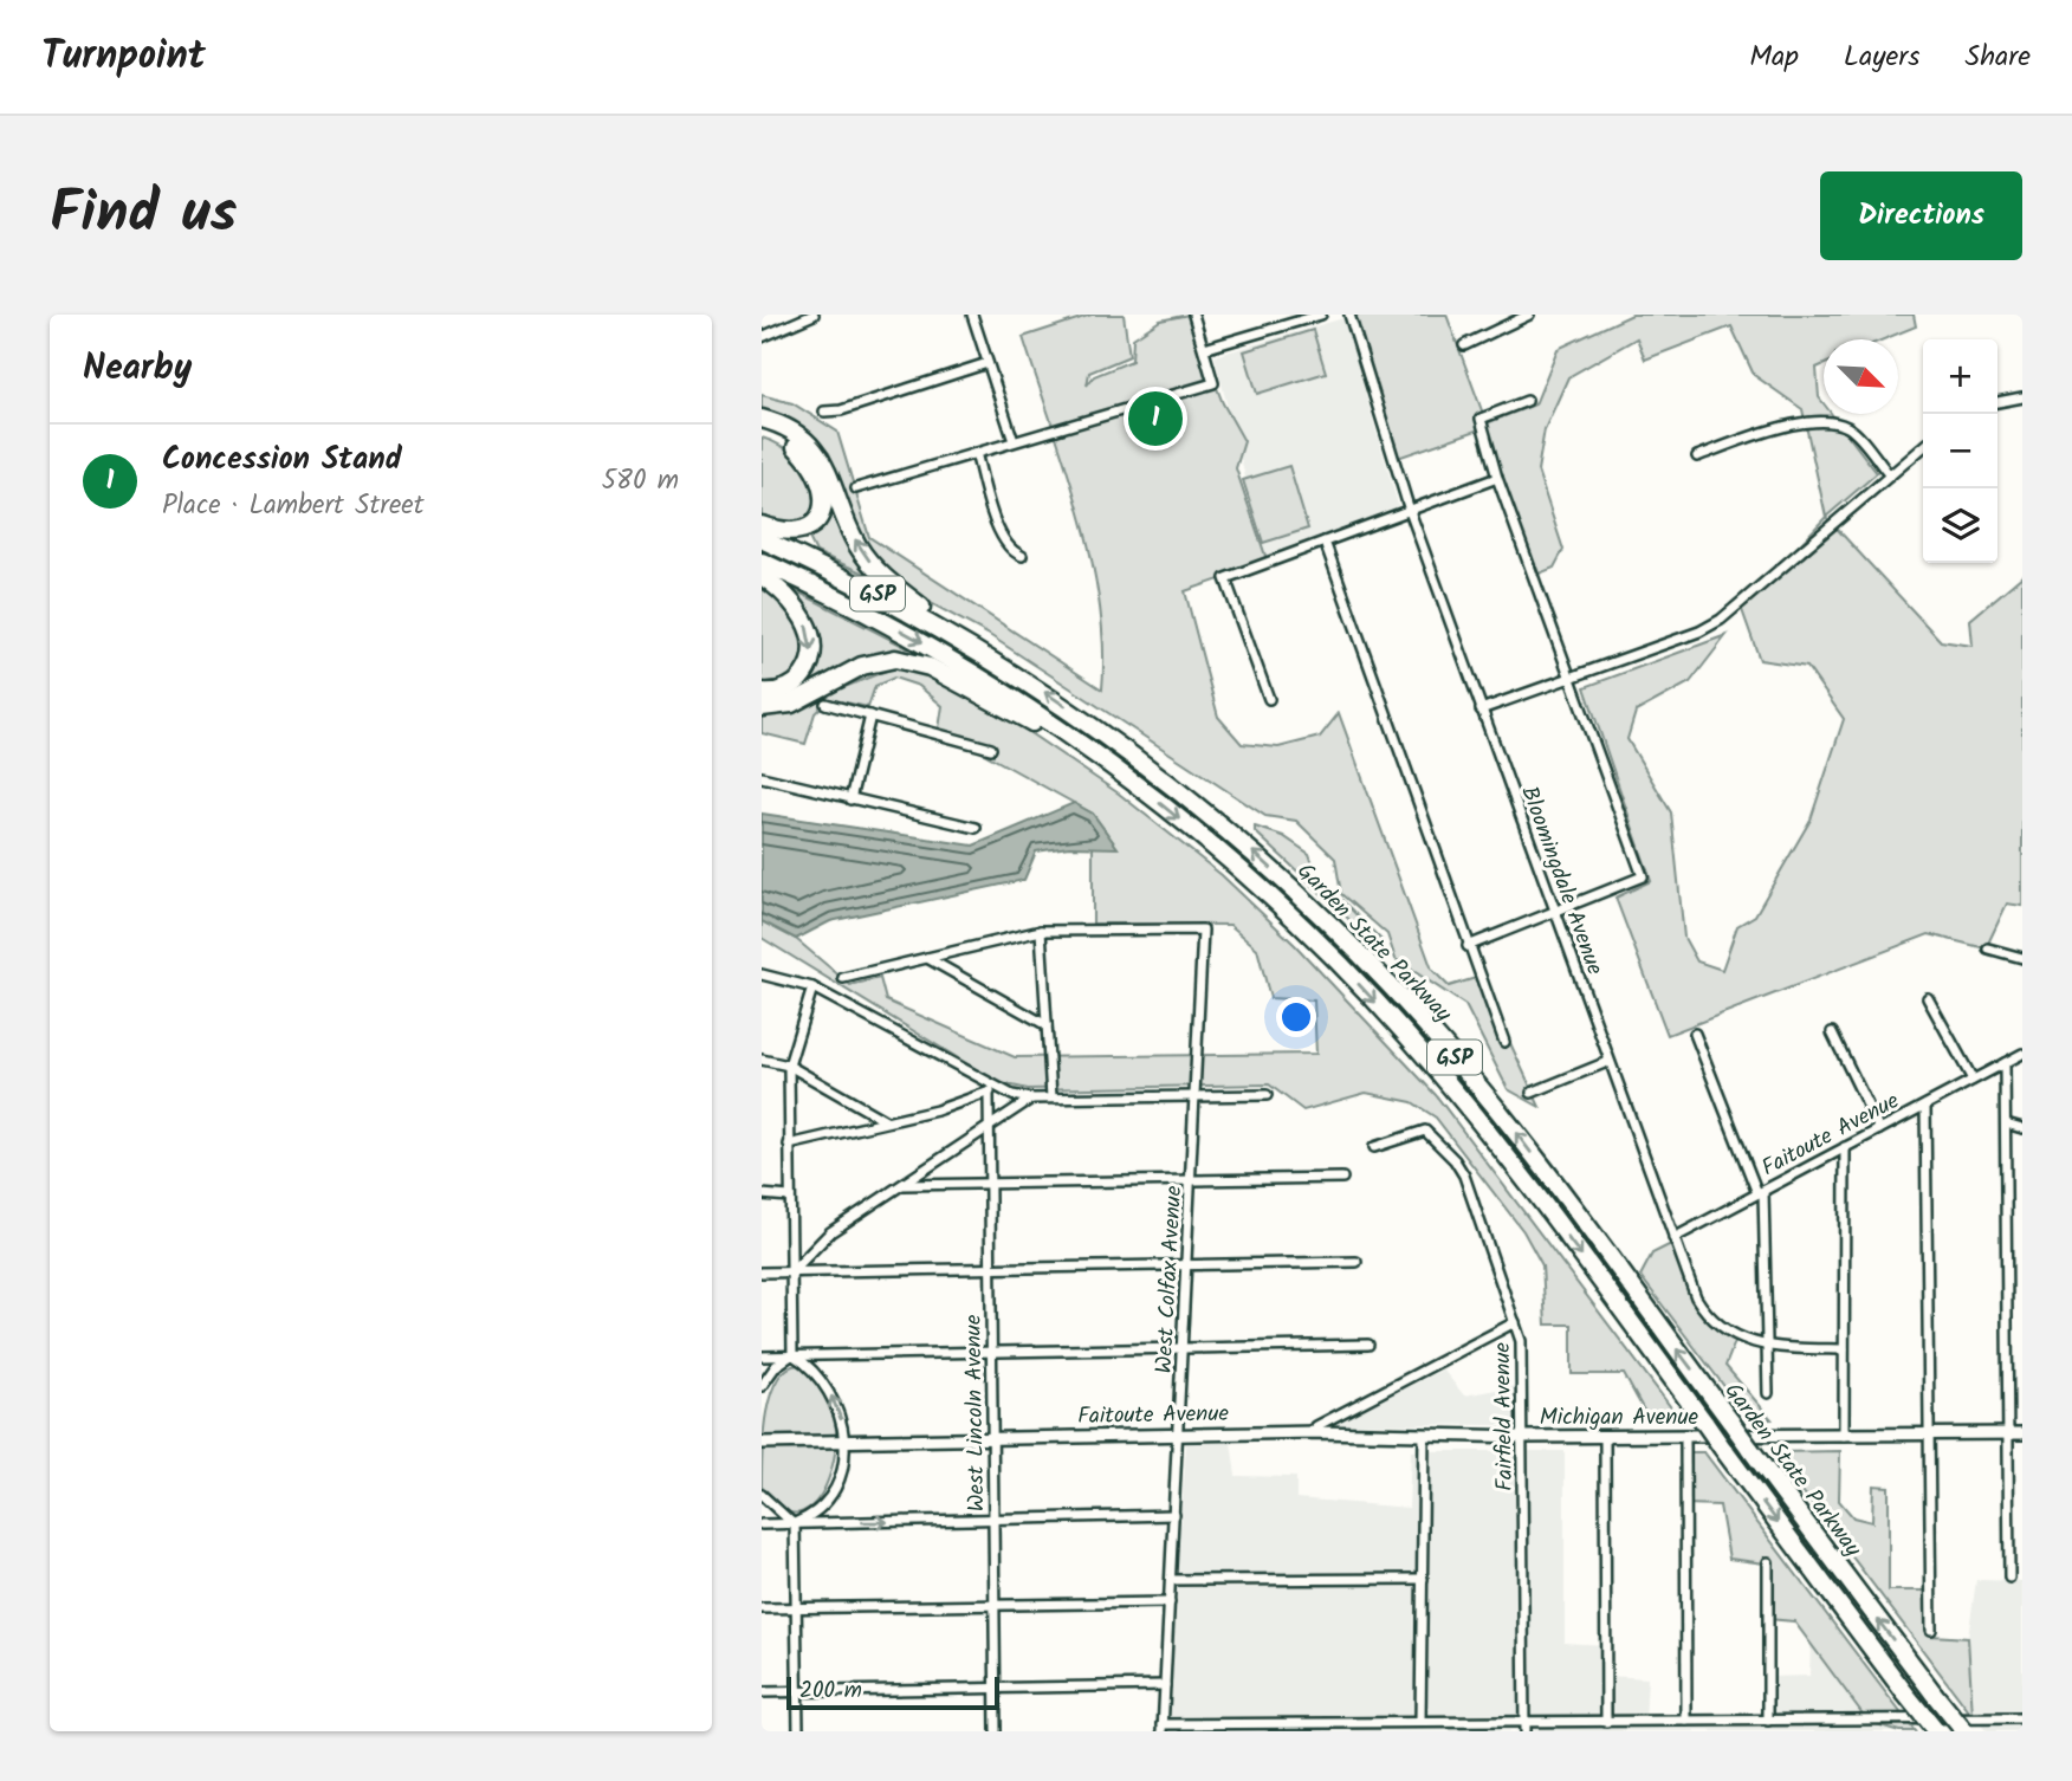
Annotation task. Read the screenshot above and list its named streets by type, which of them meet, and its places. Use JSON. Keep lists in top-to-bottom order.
{
  "streets": {
    "highway": ["GSP", "Garden State Parkway"],
    "street": [
      "Bloomingdale Avenue",
      "Faitoute Avenue",
      "West Colfax Avenue",
      "West Lincoln Avenue",
      "Michigan Avenue",
      "Fairfield Avenue"
    ]
  },
  "crossings": [
    ["Bloomingdale Avenue", "Faitoute Avenue"],
    ["Faitoute Avenue", "West Colfax Avenue"],
    ["Faitoute Avenue", "West Lincoln Avenue"],
    ["Faitoute Avenue", "Michigan Avenue"],
    ["Michigan Avenue", "Fairfield Avenue"]
  ],
  "scale_bar": "200 m",
  "north": "bottom right",
  "page": {
    "header": "Turnpoint",
    "nav": ["Map", "Layers", "Share"],
    "title": "Find us",
    "buttons": "Directions",
    "heading": "Nearby",
    "map_buttons": ["+", "−"],
    "pins": "1",
    "list": [
      {
        "mark": "1",
        "name": "Concession Stand",
        "note": "Place · Lambert Street",
        "value": "580 m"
      }
    ],
    "scale": "200 m"
  }
}
